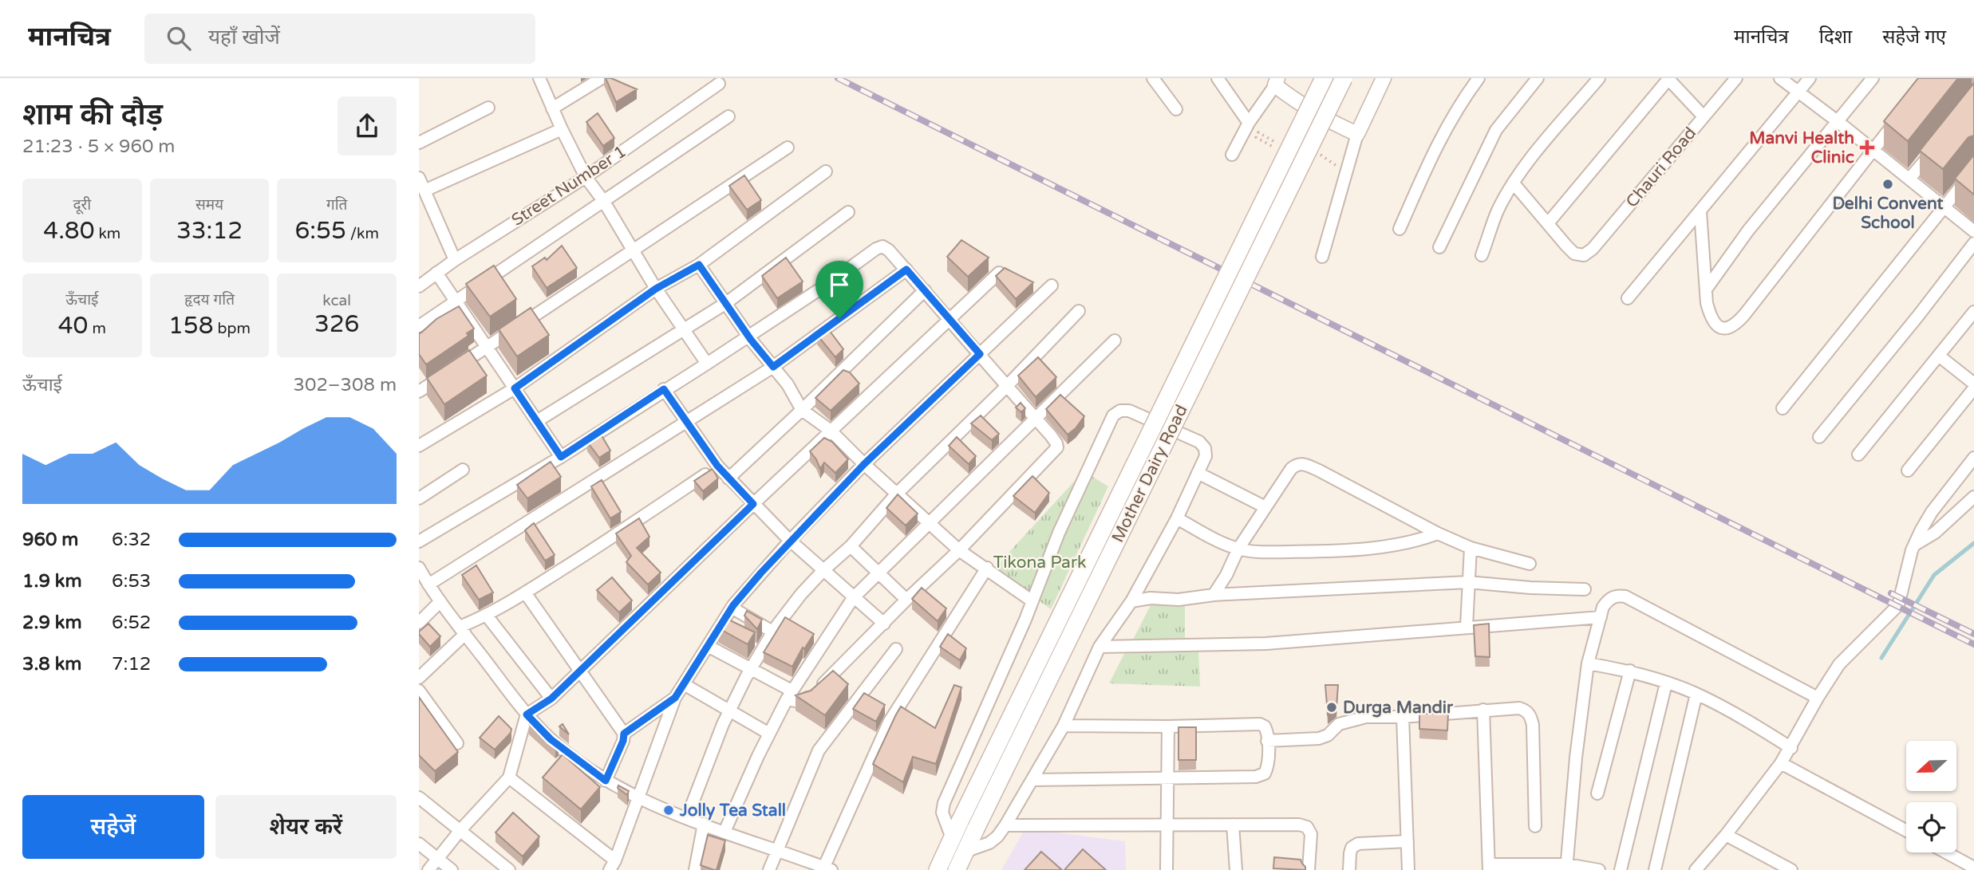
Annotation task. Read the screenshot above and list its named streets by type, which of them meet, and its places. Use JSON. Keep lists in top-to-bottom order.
{
  "streets": {
    "main road": ["Mother Dairy Road"],
    "street": ["Chauri Road", "Street Number 1"]
  },
  "parks": ["Tikona Park"],
  "places": {
    "health": ["Manvi Health Clinic"],
    "other": ["Delhi Convent School", "Durga Mandir", "Jolly Tea Stall"]
  },
  "north": "left",
  "page": {
    "header": "मानचित्र",
    "search": "यहाँ खोजें",
    "nav": ["मानचित्र", "दिशा", "सहेजे गए"],
    "heading": ["शाम की दौड़", "21:23 · 5 × 960 m"],
    "stats": [
      ["दूरी", "4.80 km"],
      ["समय", "33:12"],
      ["गति", "6:55 /km"],
      ["ऊँचाई", "40 m"],
      ["हृदय गति", "158 bpm"],
      ["kcal", "326"]
    ],
    "chart": ["ऊँचाई", "302–308 m"],
    "list": [
      {
        "name": "960 m",
        "note": "6:32"
      },
      {
        "name": "1.9 km",
        "note": "6:53"
      },
      {
        "name": "2.9 km",
        "note": "6:52"
      },
      {
        "name": "3.8 km",
        "note": "7:12"
      }
    ],
    "buttons": ["सहेजें", "शेयर करें"]
  }
}
